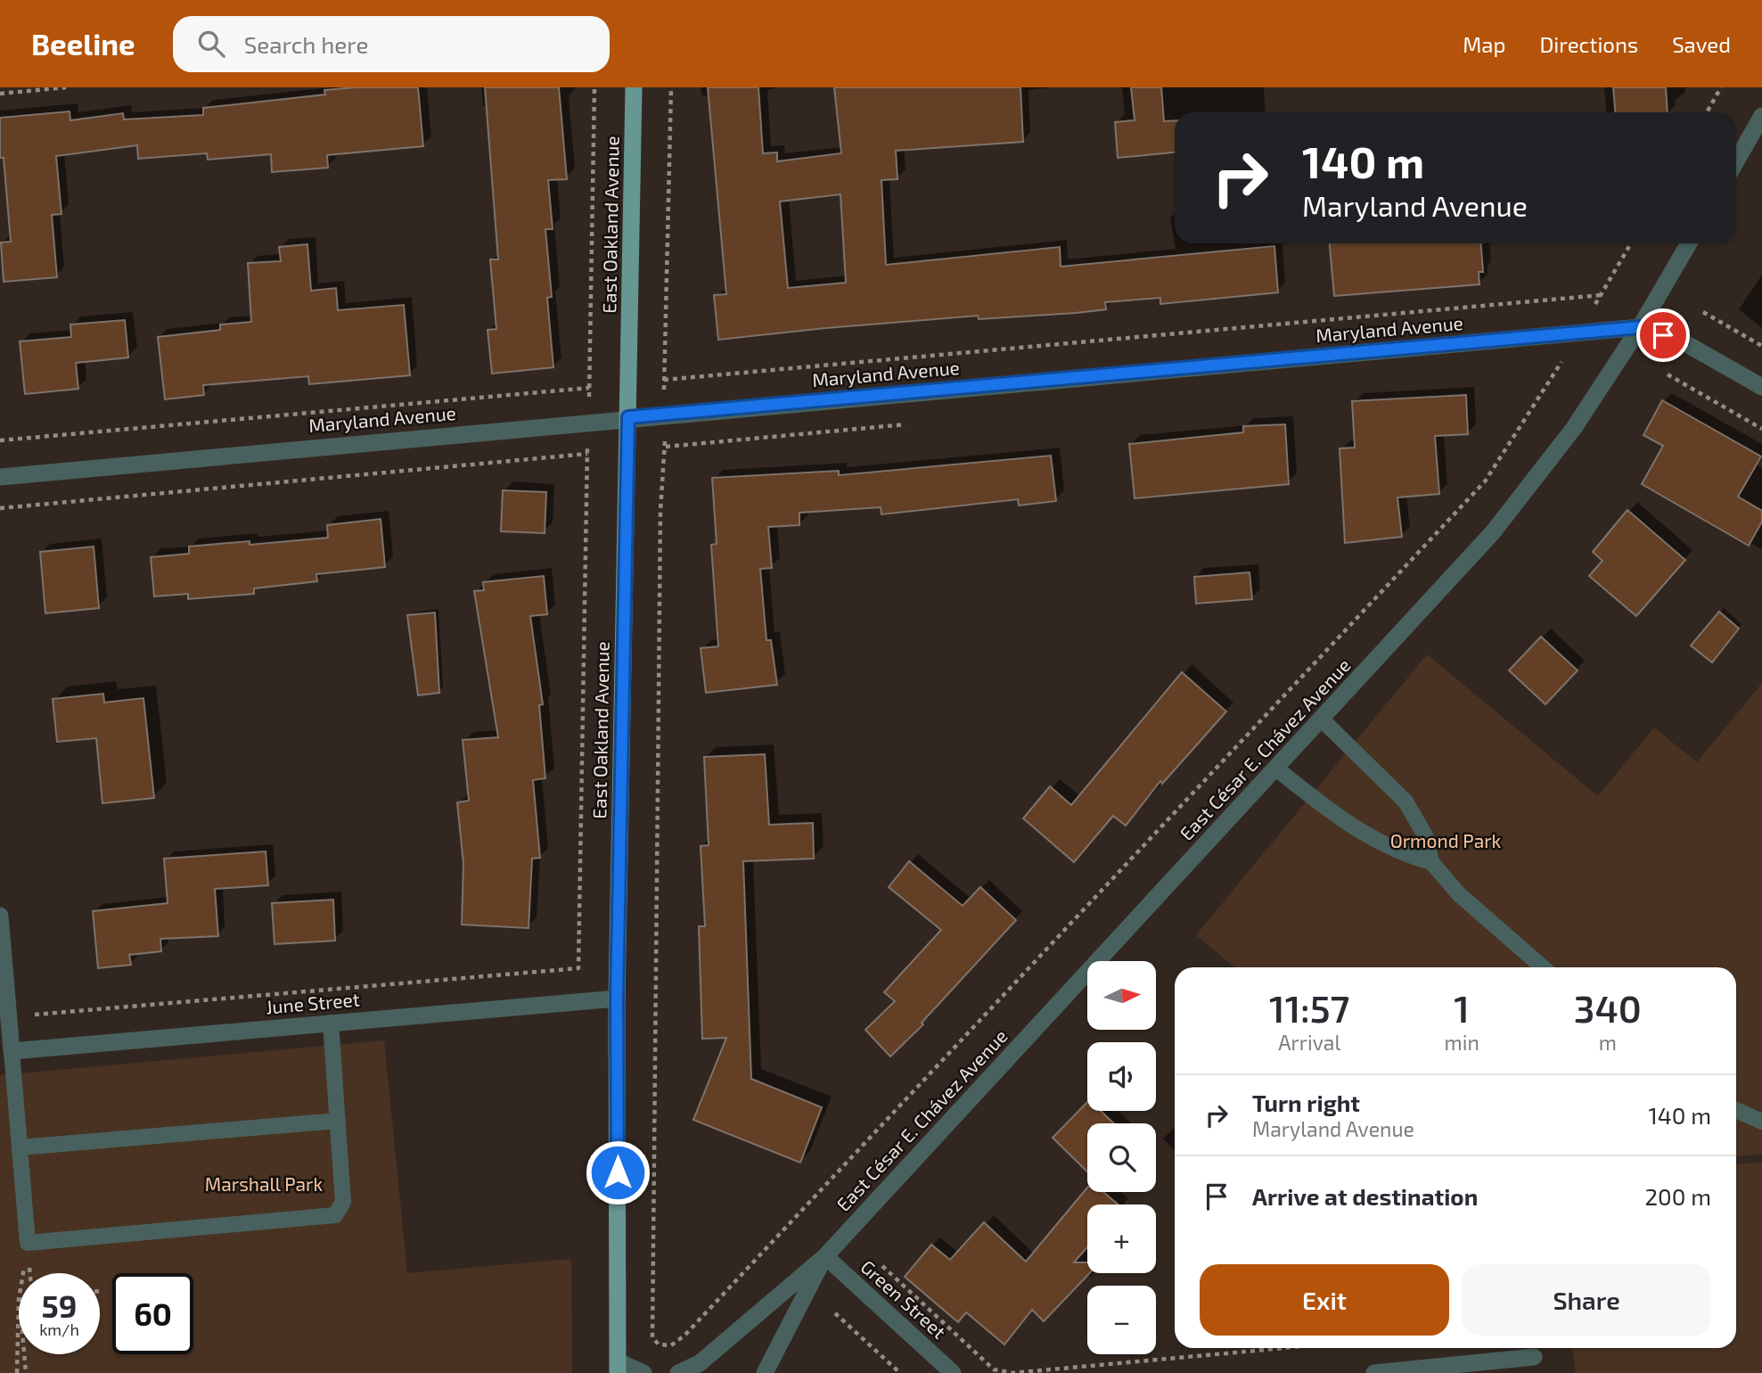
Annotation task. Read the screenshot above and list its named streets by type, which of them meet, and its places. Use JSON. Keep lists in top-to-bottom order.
{
  "streets": {
    "main road": ["East Oakland Avenue"],
    "street": [
      "Maryland Avenue",
      "East César E. Chávez Avenue",
      "June Street",
      "Green Street"
    ]
  },
  "crossings": [
    ["East Oakland Avenue", "Maryland Avenue"],
    ["East Oakland Avenue", "June Street"],
    ["Maryland Avenue", "East César E. Chávez Avenue"],
    ["East César E. Chávez Avenue", "Green Street"]
  ],
  "parks": ["Ormond Park", "Marshall Park"],
  "north": "right",
  "page": {
    "header": "Beeline",
    "search": "Search here",
    "nav": ["Map", "Directions", "Saved"],
    "turn": ["140 m", "Maryland Avenue"],
    "map_buttons": ["+", "−"],
    "eta": [
      "11:57",
      "Arrival",
      "1",
      "min",
      "340",
      "m"
    ],
    "list": [
      {
        "name": "Turn right",
        "note": "Maryland Avenue",
        "value": "140 m"
      },
      {
        "name": "Arrive at destination",
        "value": "200 m"
      }
    ],
    "buttons": ["Exit", "Share"],
    "speed": "59 km/h",
    "limit": "60"
  }
}
